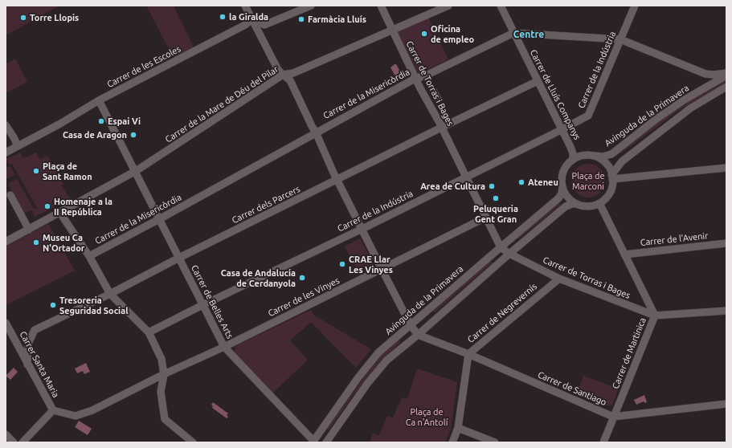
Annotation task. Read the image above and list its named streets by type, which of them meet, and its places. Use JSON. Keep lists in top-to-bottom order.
{
  "streets": {
    "street": [
      "Carrer de les Escoles",
      "Carrer de la Indústria",
      "Carrer de Torras i Bages",
      "Carrer de la Misericòrdia",
      "Carrer de Lluís Companys",
      "Carrer de la Mare de Déu del Pilar",
      "Avinguda de la Primavera",
      "Carrer dels Parcers",
      "Carrer de l'Avenir",
      "Carrer de les Vinyes",
      "Carrer de Belles Arts",
      "Carrer de Negrevernís",
      "Carrer de Martinica",
      "Carrer Santa Maria",
      "Carrer de Santiago"
    ]
  },
  "crossings": [
    ["Carrer de la Indústria", "Carrer de Torras i Bages"],
    ["Carrer de la Indústria", "Carrer de la Misericòrdia"],
    ["Carrer de la Indústria", "Carrer de Lluís Companys"],
    ["Carrer de la Indústria", "Carrer de Belles Arts"],
    ["Carrer de Torras i Bages", "Carrer de la Misericòrdia"],
    ["Carrer de Torras i Bages", "Carrer de la Mare de Déu del Pilar"],
    ["Carrer de Torras i Bages", "Avinguda de la Primavera"],
    ["Carrer de Torras i Bages", "Carrer dels Parcers"],
    ["Carrer de Torras i Bages", "Carrer de les Vinyes"],
    ["Carrer de Torras i Bages", "Carrer de Negrevernís"],
    ["Carrer de Torras i Bages", "Carrer de Martinica"],
    ["Carrer de la Misericòrdia", "Carrer de Lluís Companys"],
    ["Carrer de la Misericòrdia", "Avinguda de la Primavera"],
    ["Carrer de la Misericòrdia", "Carrer de Belles Arts"],
    ["Carrer de Lluís Companys", "Avinguda de la Primavera"],
    ["Carrer de Lluís Companys", "Carrer dels Parcers"],
    ["Carrer de Lluís Companys", "Carrer de Martinica"],
    ["Carrer de la Mare de Déu del Pilar", "Carrer de Belles Arts"],
    ["Avinguda de la Primavera", "Carrer de Belles Arts"],
    ["Avinguda de la Primavera", "Carrer de Martinica"],
    ["Carrer dels Parcers", "Carrer de Belles Arts"],
    ["Carrer dels Parcers", "Carrer Santa Maria"],
    ["Carrer de l'Avenir", "Carrer de Martinica"],
    ["Carrer de les Vinyes", "Carrer de Belles Arts"],
    ["Carrer de les Vinyes", "Carrer Santa Maria"],
    ["Carrer de Negrevernís", "Carrer de Santiago"],
    ["Carrer de Martinica", "Carrer de Santiago"]
  ],
  "districts": ["Centre"],
  "parks": ["Plaça de Marconi", "Plaça de Ca n'Antolí"],
  "places": [
    "la Giralda",
    "Torre Llopis",
    "Farmàcia Lluís",
    "Oficina de empleo",
    "Espai Vi",
    "Casa de Aragon",
    "Plaça de Sant Ramon",
    "Ateneu",
    "Area de Cultura",
    "Peluqueria Gent Gran",
    "Homenaje a la II República",
    "Museu Ca N'Ortador",
    "CRAE Llar Les Vinyes",
    "Casa de Andalucía de Cerdanyola",
    "Tresoreria Seguridad Social"
  ]
}
